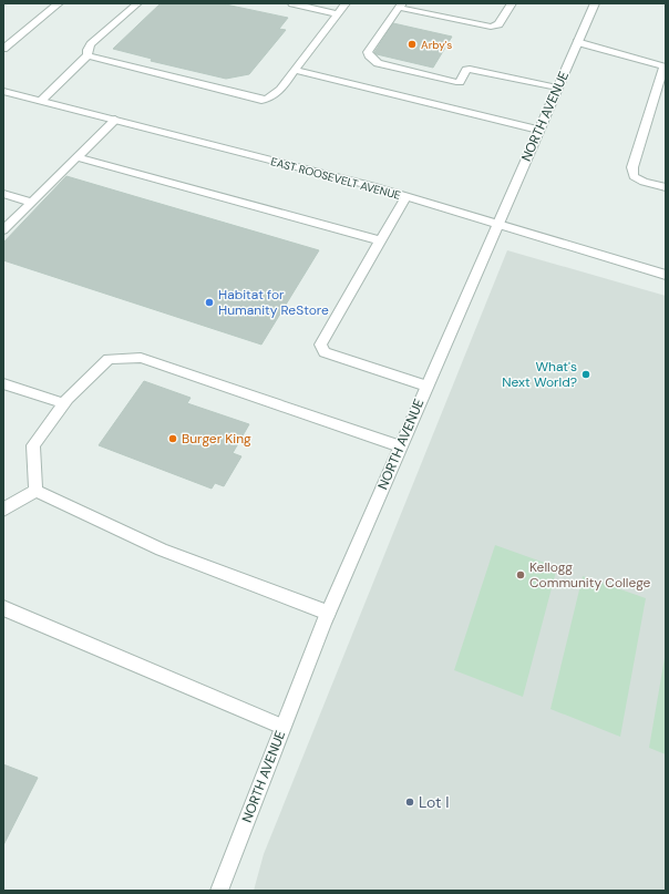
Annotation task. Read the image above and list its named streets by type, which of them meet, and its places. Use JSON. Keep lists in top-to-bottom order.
{
  "streets": {
    "street": ["NORTH AVENUE", "EAST ROOSEVELT AVENUE"]
  },
  "crossings": [
    ["NORTH AVENUE", "EAST ROOSEVELT AVENUE"]
  ],
  "places": [
    "Arby's",
    "Habitat for Humanity ReStore",
    "What's Next World?",
    "Burger King",
    "Kellogg Community College",
    "Lot I"
  ]
}
